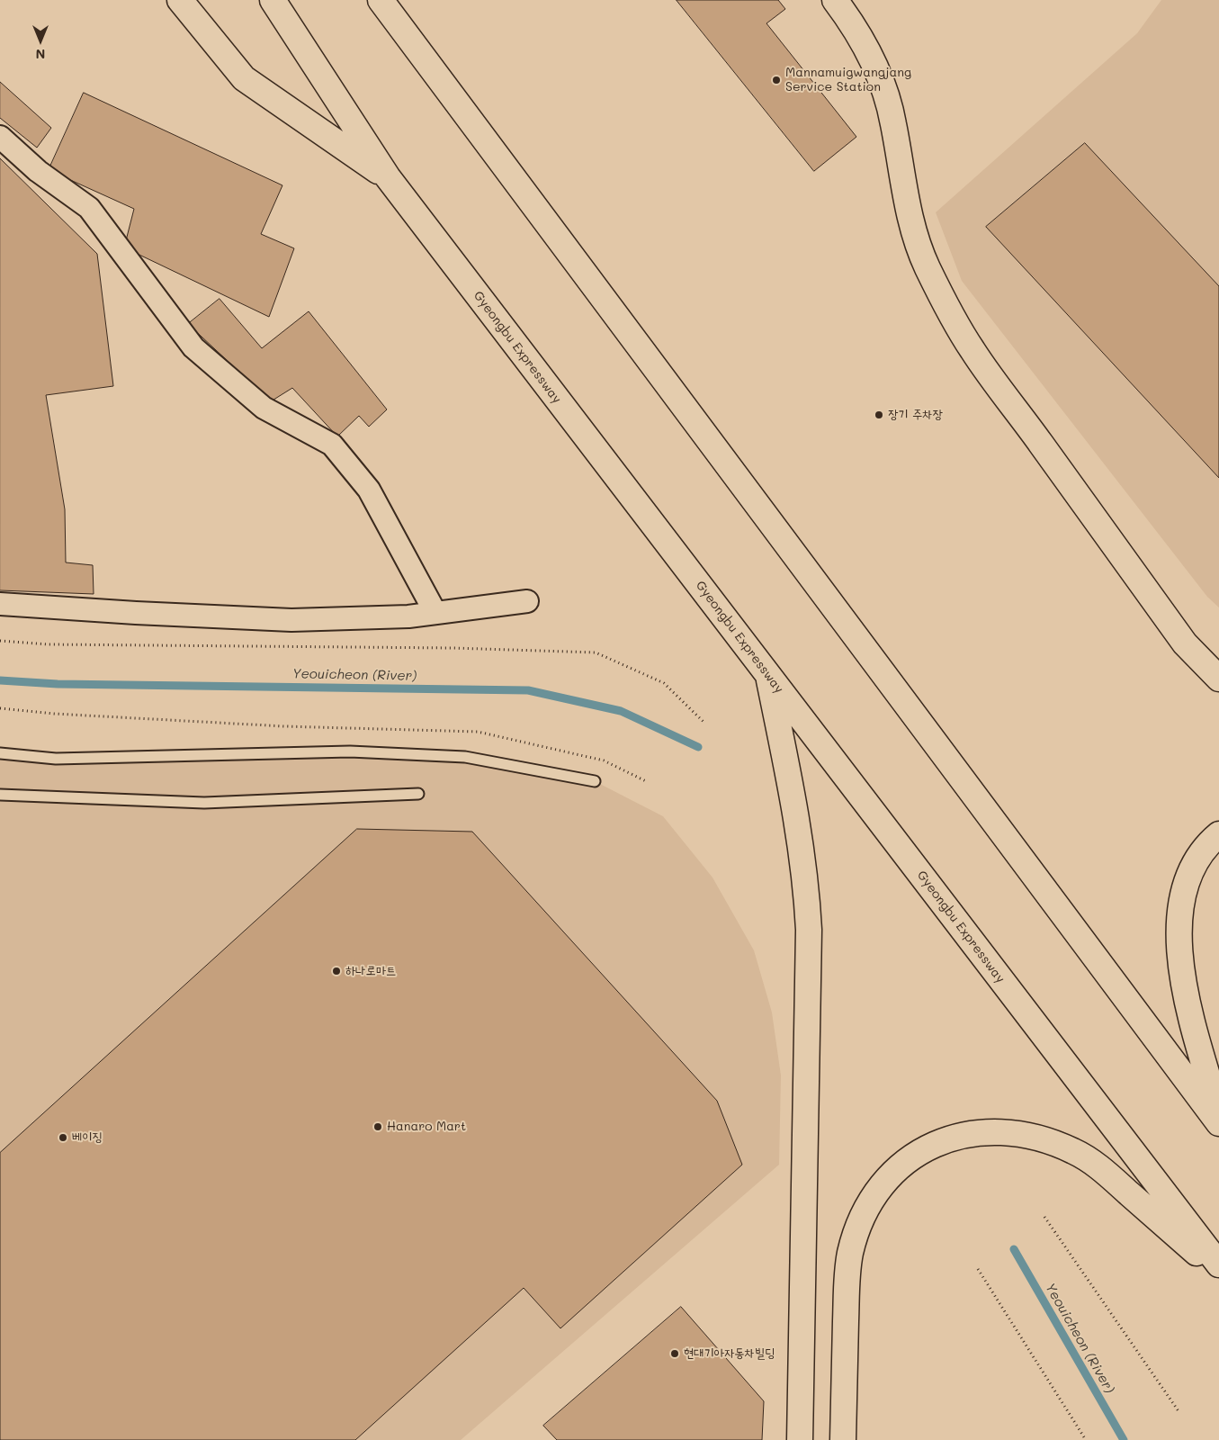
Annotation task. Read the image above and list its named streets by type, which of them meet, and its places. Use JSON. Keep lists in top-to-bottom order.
{
  "streets": {
    "highway": ["Gyeongbu Expressway"]
  },
  "water": ["Yeouicheon (River)"],
  "places": [
    "Mannamuigwangjang Service Station",
    "장기 주차장",
    "하나로마트",
    "Hanaro Mart",
    "베이징",
    "현대기아자동차빌딩"
  ],
  "north": "bottom"
}
